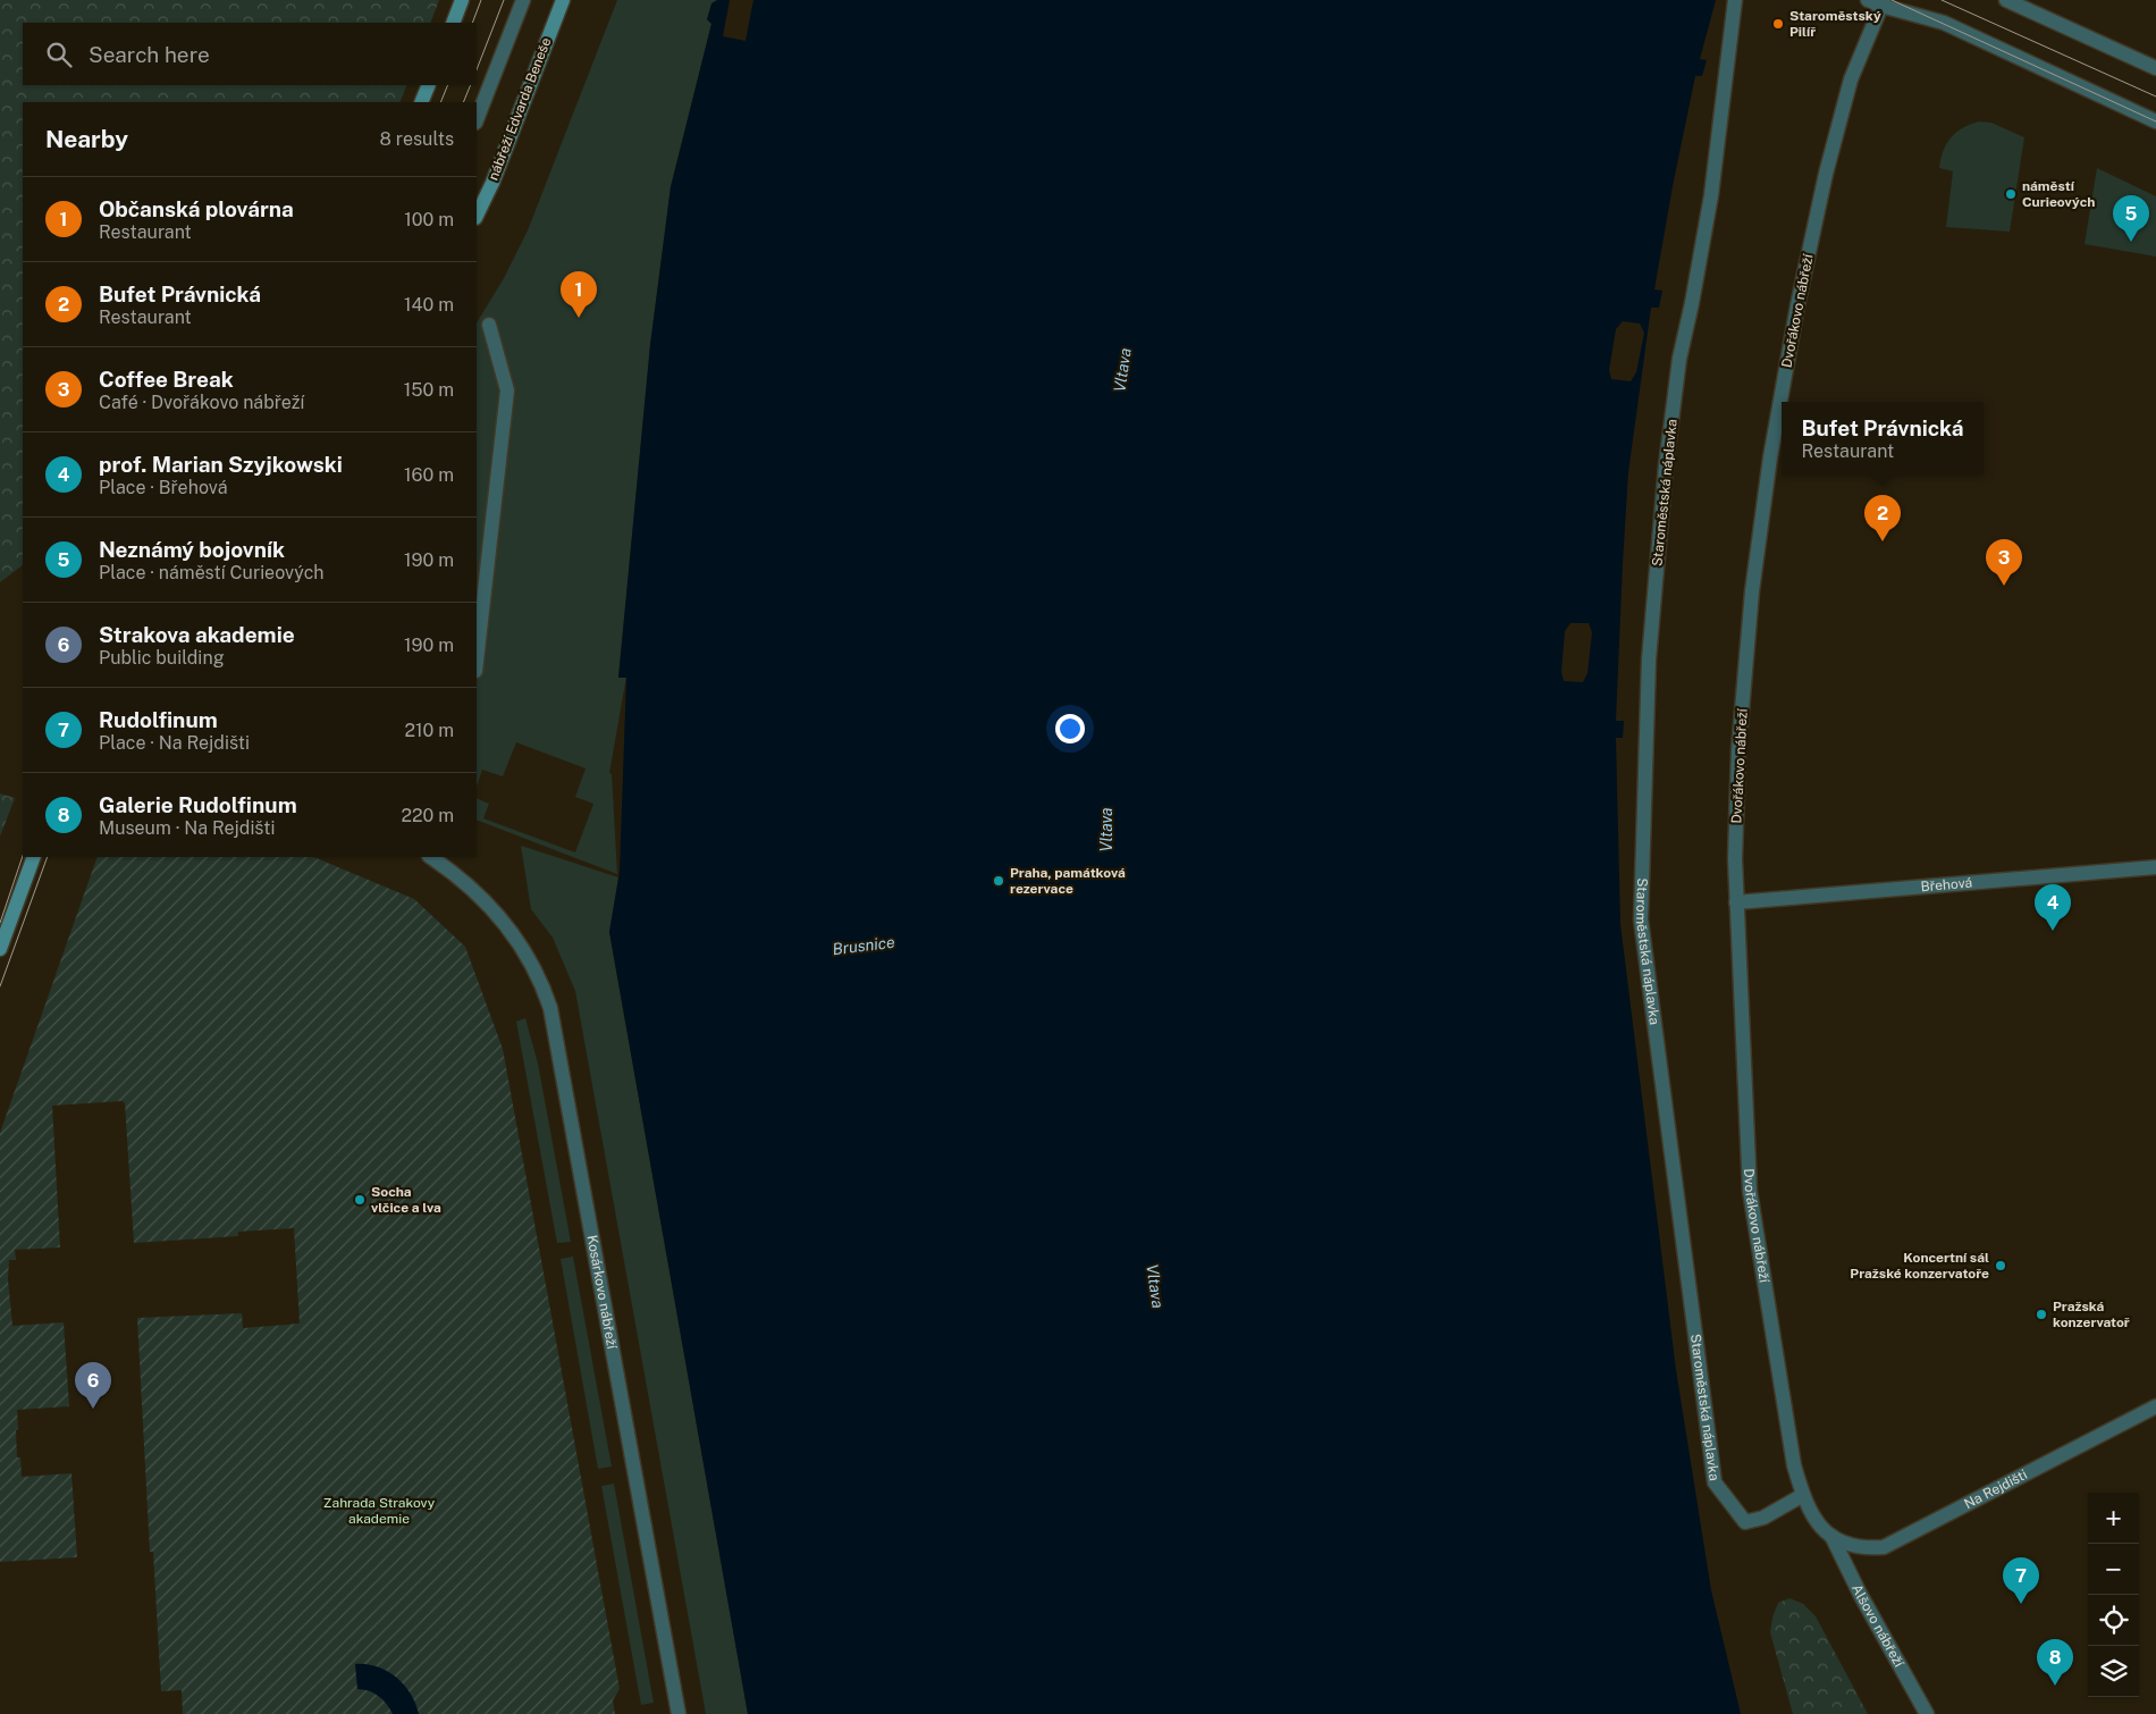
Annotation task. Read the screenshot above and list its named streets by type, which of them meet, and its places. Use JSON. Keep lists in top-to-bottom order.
{
  "streets": {
    "main road": ["nábřeží Edvarda Beneše"],
    "street": [
      "Dvořákovo nábřeží",
      "Staroměstská náplavka",
      "Břehová",
      "Kosárkovo nábřeží",
      "Na Rejdišti",
      "Alšovo nábřeží"
    ]
  },
  "crossings": [
    ["Dvořákovo nábřeží", "Staroměstská náplavka"],
    ["Dvořákovo nábřeží", "Břehová"],
    ["Dvořákovo nábřeží", "Na Rejdišti"],
    ["Dvořákovo nábřeží", "Alšovo nábřeží"],
    ["Na Rejdišti", "Alšovo nábřeží"]
  ],
  "water": ["Vltava", "Brusnice"],
  "parks": ["Zahrada Strakovy akademie"],
  "places": [
    "Staroměstský Pilíř",
    "náměstí Curieových",
    "Praha, památková rezervace",
    "Socha vlčice a lva",
    "Koncertní sál Pražské konzervatoře",
    "Pražská konzervatoř"
  ],
  "page": {
    "search": "Search here",
    "heading": ["Nearby", "8 results"],
    "list": [
      {
        "mark": "1",
        "name": "Občanská plovárna",
        "note": "Restaurant",
        "value": "100 m"
      },
      {
        "mark": "2",
        "name": "Bufet Právnická",
        "note": "Restaurant",
        "value": "140 m"
      },
      {
        "mark": "3",
        "name": "Coffee Break",
        "note": "Café · Dvořákovo nábřeží",
        "value": "150 m"
      },
      {
        "mark": "4",
        "name": "prof. Marian Szyjkowski",
        "note": "Place · Břehová",
        "value": "160 m"
      },
      {
        "mark": "5",
        "name": "Neznámý bojovník",
        "note": "Place · náměstí Curieových",
        "value": "190 m"
      },
      {
        "mark": "6",
        "name": "Strakova akademie",
        "note": "Public building",
        "value": "190 m"
      },
      {
        "mark": "7",
        "name": "Rudolfinum",
        "note": "Place · Na Rejdišti",
        "value": "210 m"
      },
      {
        "mark": "8",
        "name": "Galerie Rudolfinum",
        "note": "Museum · Na Rejdišti",
        "value": "220 m"
      }
    ],
    "pins": [
      "5",
      "1",
      "2",
      "3",
      "4",
      "6",
      "7",
      "8"
    ],
    "popup": ["Bufet Právnická", "Restaurant"],
    "map_buttons": ["+", "−"]
  }
}
